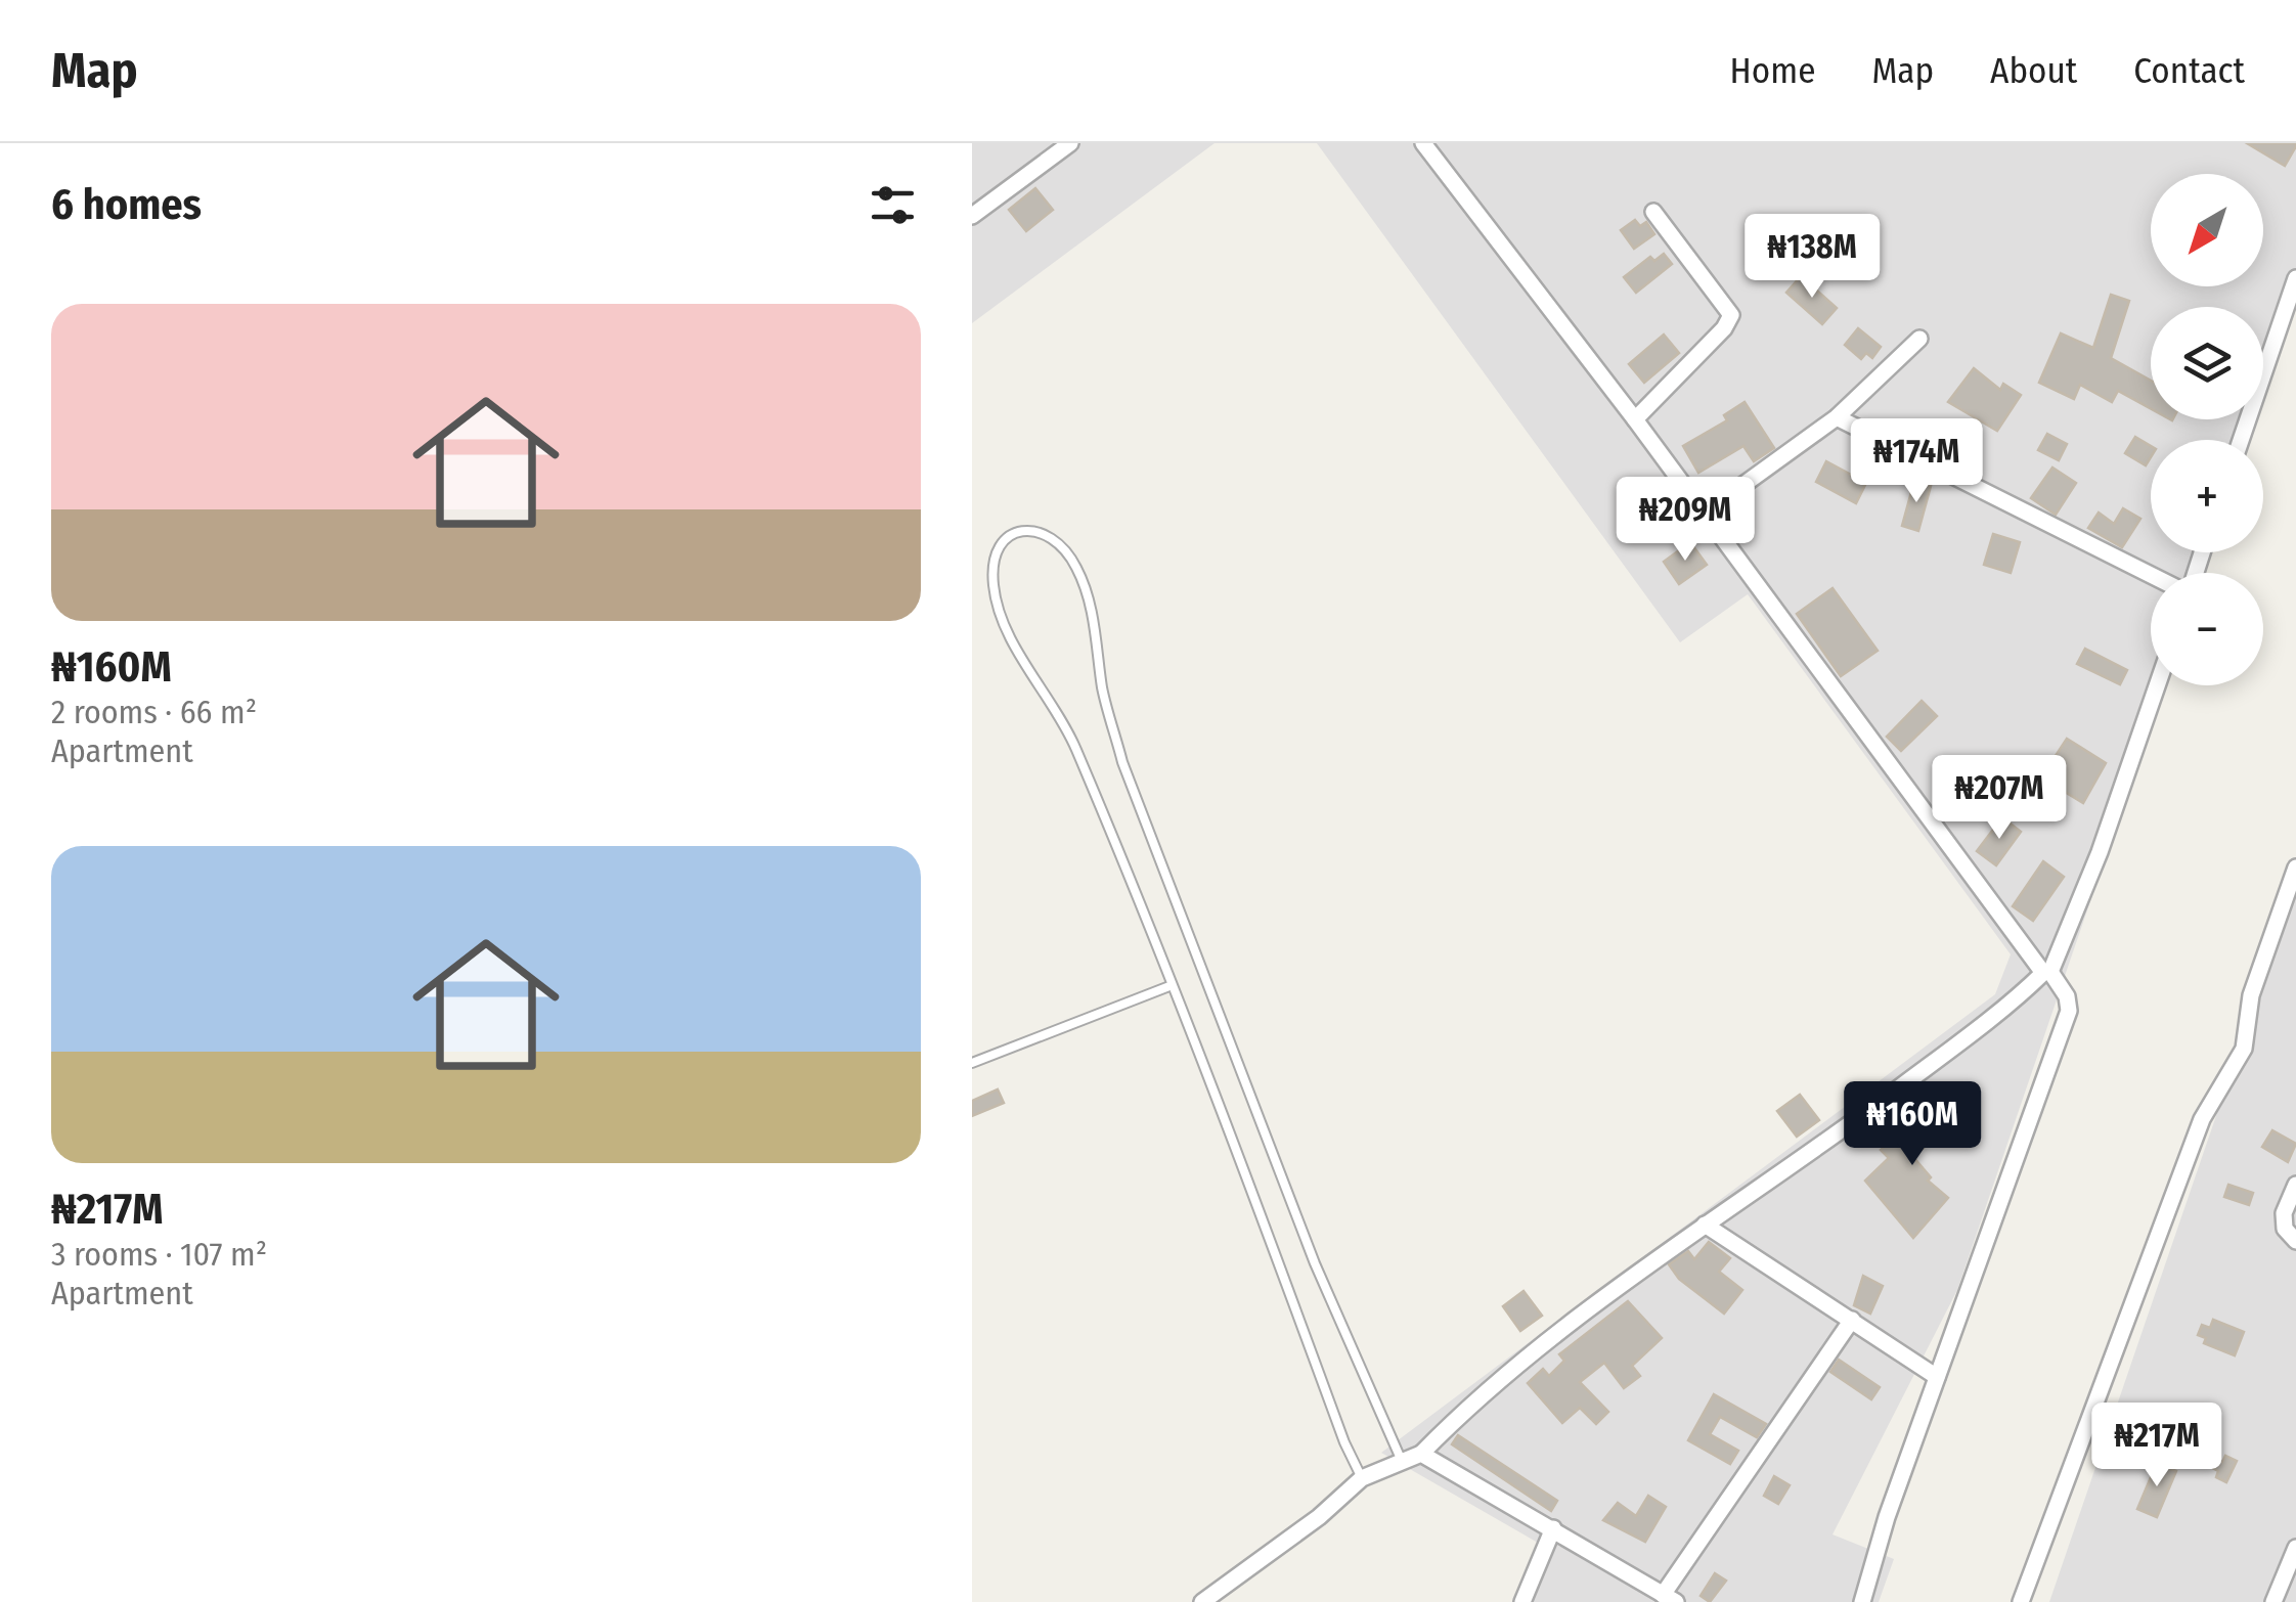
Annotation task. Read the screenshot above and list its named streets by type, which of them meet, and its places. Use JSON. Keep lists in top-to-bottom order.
{
  "north": "bottom left",
  "page": {
    "header": "Map",
    "nav": [
      "Home",
      "Map",
      "About",
      "Contact"
    ],
    "heading": "6 homes",
    "map_buttons": ["+", "−"],
    "price": [
      "₦138M",
      "₦174M",
      "₦209M",
      "₦207M",
      "₦160M",
      "₦217M"
    ],
    "list": [
      {
        "name": "₦160M",
        "note": "2 rooms · 66 m² · Apartment"
      },
      {
        "name": "₦217M",
        "note": "3 rooms · 107 m² · Apartment"
      }
    ]
  }
}
